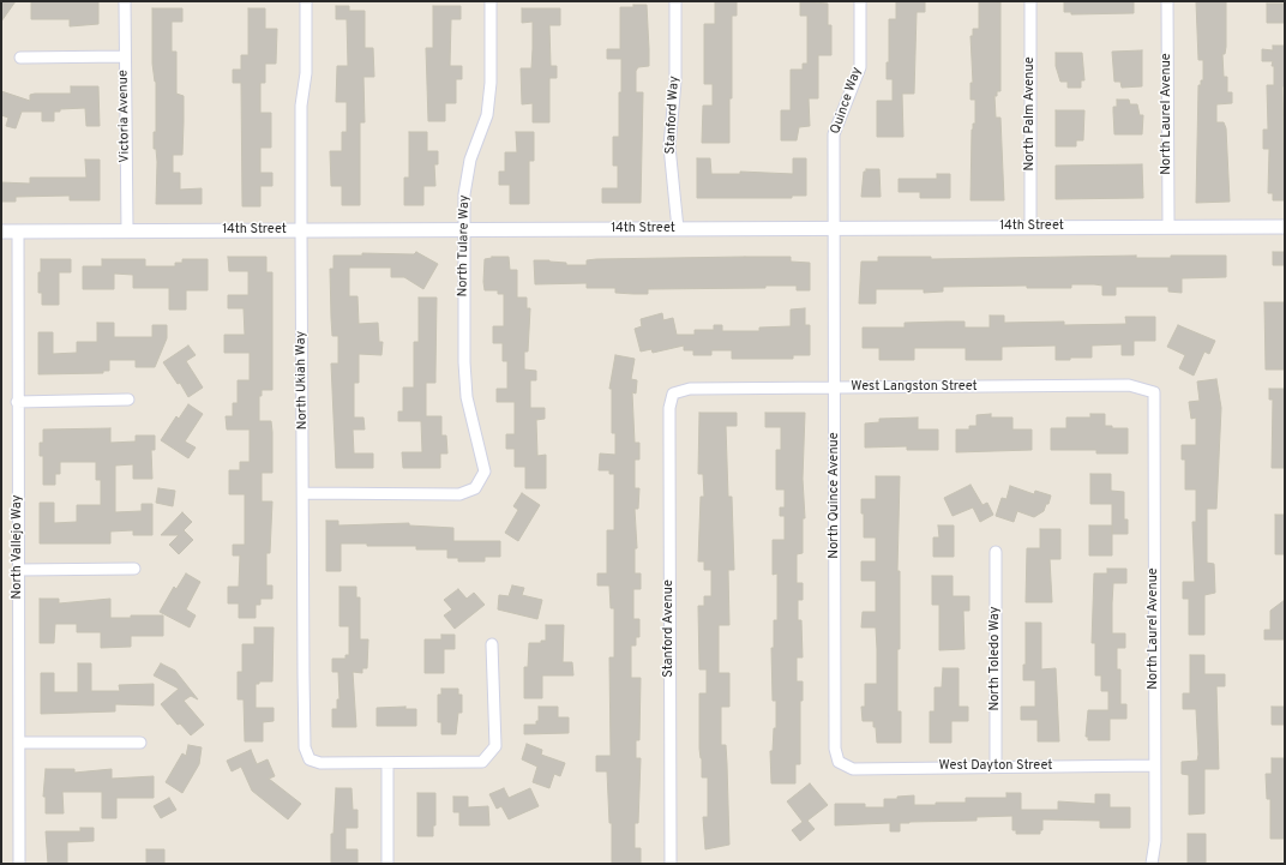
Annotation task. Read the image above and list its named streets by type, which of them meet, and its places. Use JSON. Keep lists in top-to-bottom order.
{
  "streets": {
    "street": [
      "Quince Way",
      "North Palm Avenue",
      "North Laurel Avenue",
      "Stanford Way",
      "Victoria Avenue",
      "14th Street",
      "North Tulare Way",
      "North Ukiah Way",
      "West Langston Street",
      "North Quince Avenue",
      "North Vallejo Way",
      "Stanford Avenue",
      "North Toledo Way",
      "West Dayton Street"
    ]
  },
  "crossings": [
    ["Quince Way", "14th Street"],
    ["Quince Way", "North Quince Avenue"],
    ["North Palm Avenue", "14th Street"],
    ["North Laurel Avenue", "14th Street"],
    ["North Laurel Avenue", "West Langston Street"],
    ["North Laurel Avenue", "West Dayton Street"],
    ["Stanford Way", "14th Street"],
    ["Victoria Avenue", "14th Street"],
    ["14th Street", "North Tulare Way"],
    ["14th Street", "North Ukiah Way"],
    ["14th Street", "North Quince Avenue"],
    ["14th Street", "North Vallejo Way"],
    ["North Tulare Way", "North Ukiah Way"],
    ["West Langston Street", "North Quince Avenue"],
    ["West Langston Street", "Stanford Avenue"],
    ["North Quince Avenue", "West Dayton Street"],
    ["North Toledo Way", "West Dayton Street"]
  ]
}
